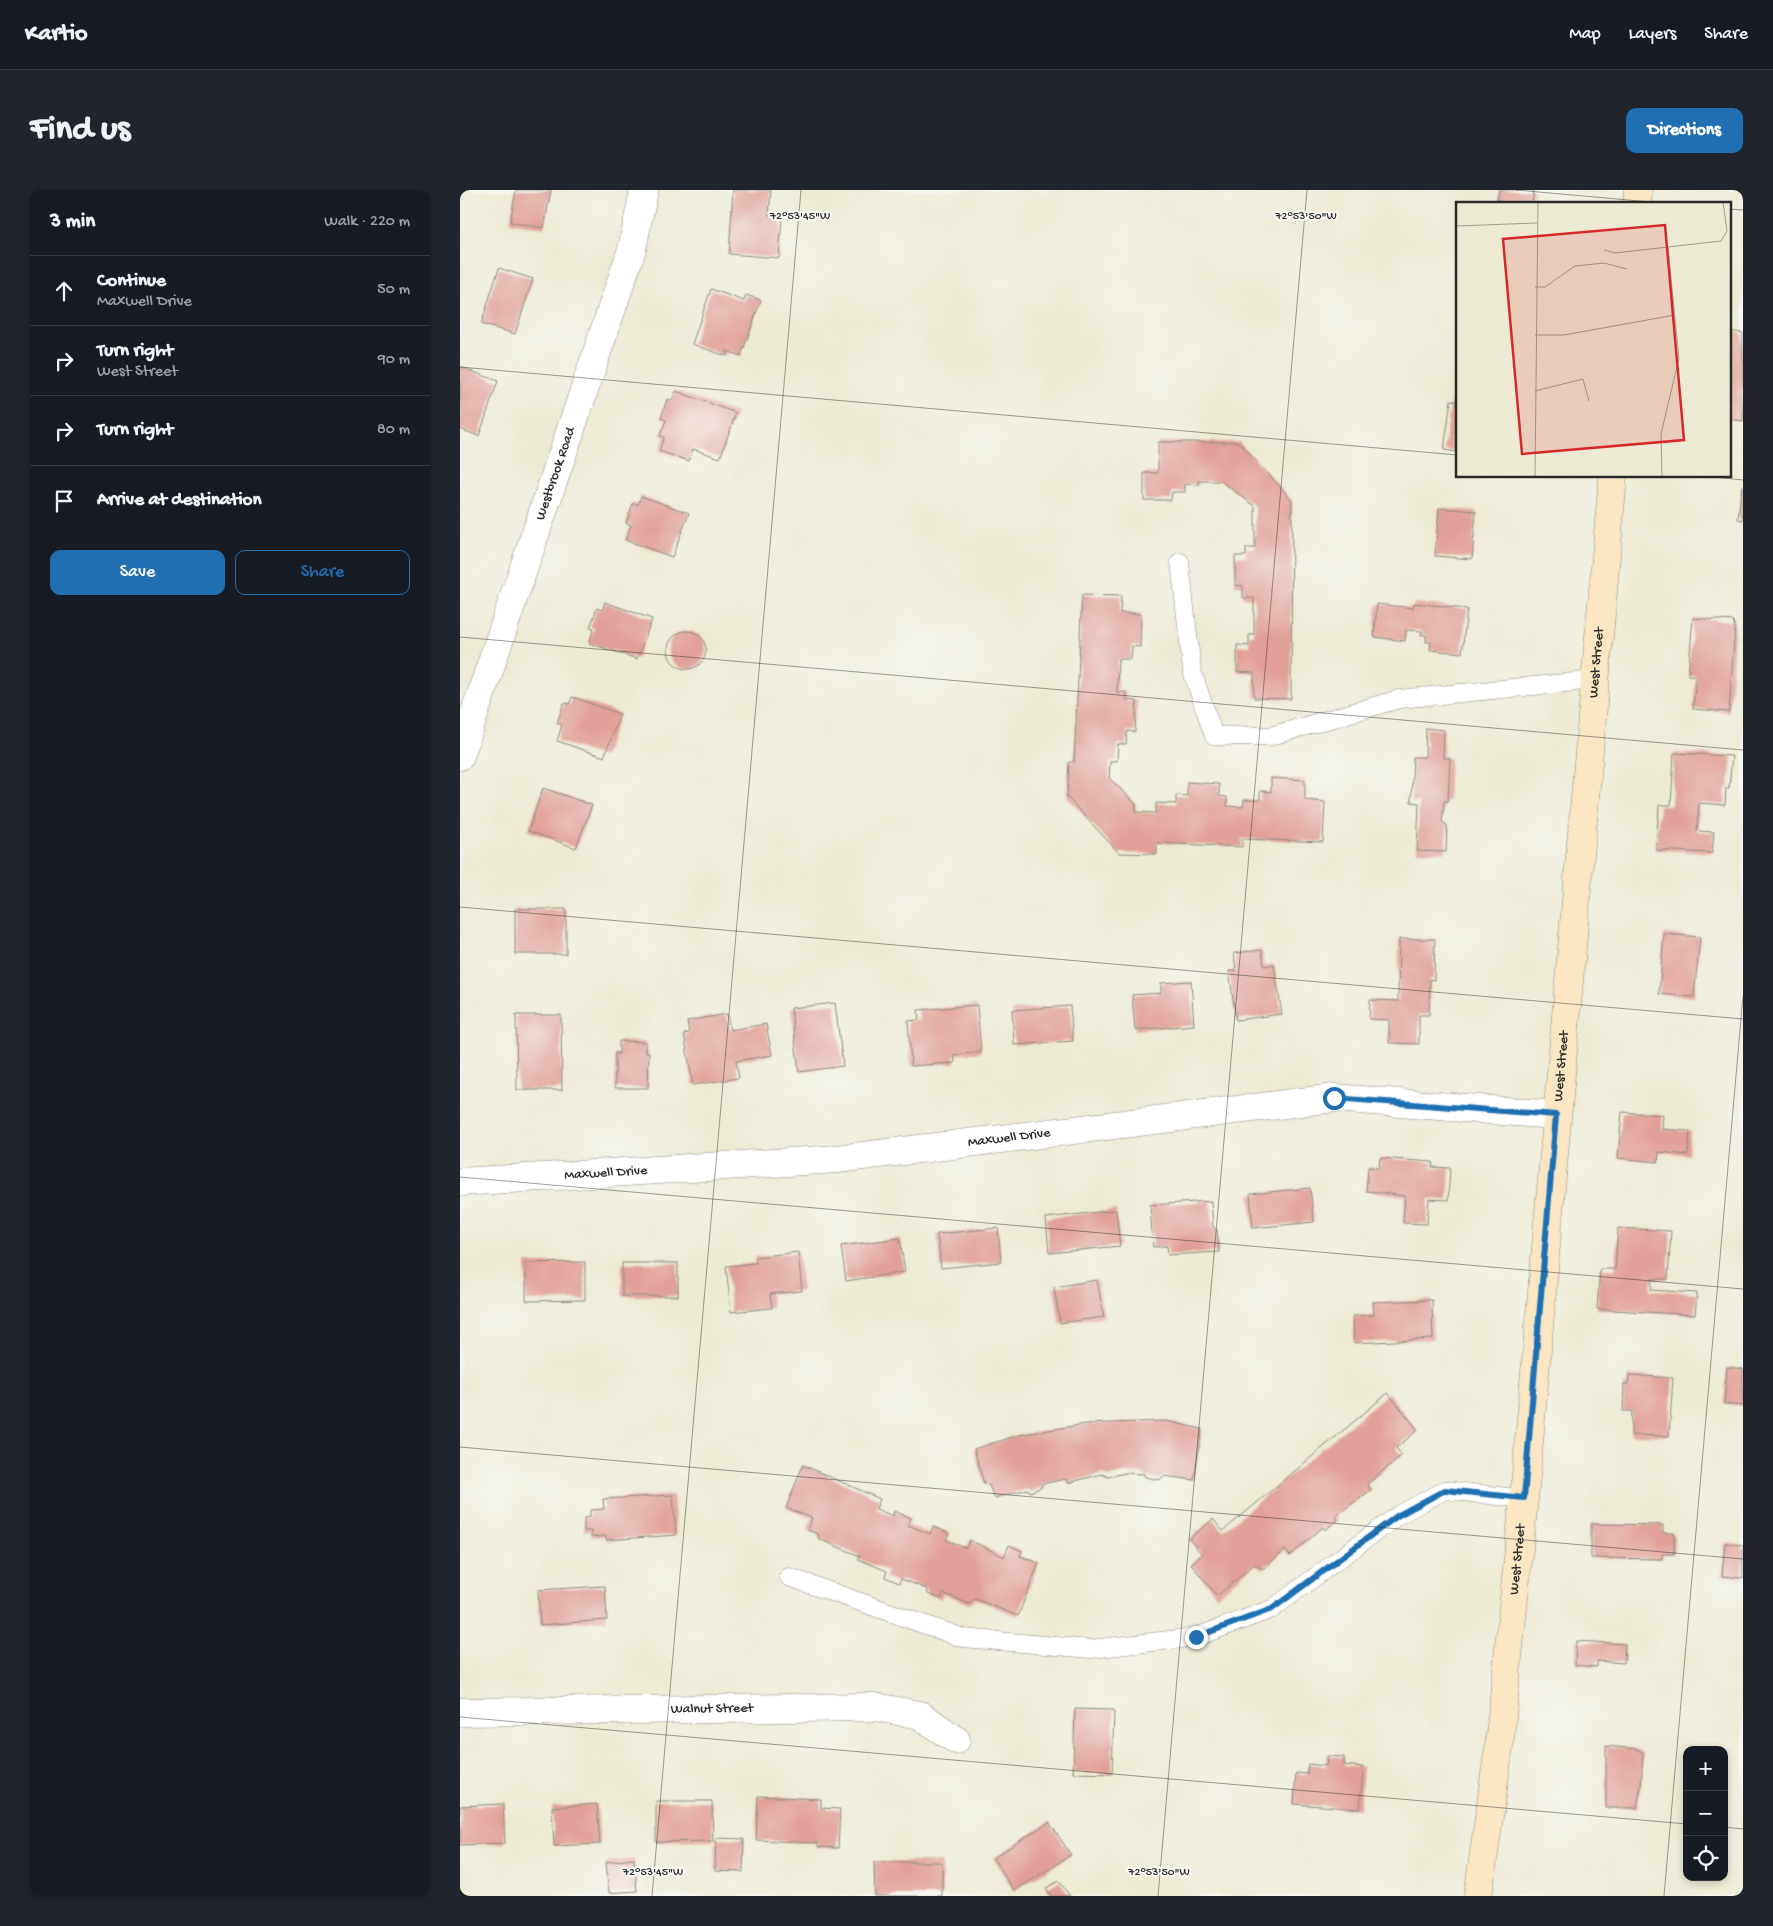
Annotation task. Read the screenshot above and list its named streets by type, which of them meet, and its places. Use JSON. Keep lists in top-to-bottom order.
{
  "streets": {
    "main road": ["West Street"],
    "street": ["Westbrook Road", "Maxwell Drive", "Walnut Street"]
  },
  "crossings": [
    ["West Street", "Maxwell Drive"]
  ],
  "page": {
    "header": "Kartio",
    "nav": ["Map", "Layers", "Share"],
    "buttons": [
      "Directions",
      ["Save", "Share"]
    ],
    "title": "Find us",
    "heading": ["3 min", "Walk · 220 m"],
    "list": [
      ["Continue", "Maxwell Drive", "50 m"],
      ["Turn right", "West Street", "90 m"],
      ["Turn right", "80 m"],
      "Arrive at destination"
    ],
    "map_buttons": ["+", "−"]
  },
  "coordinates": ["72°53'45\"W", "72°53'50\"W"]
}
